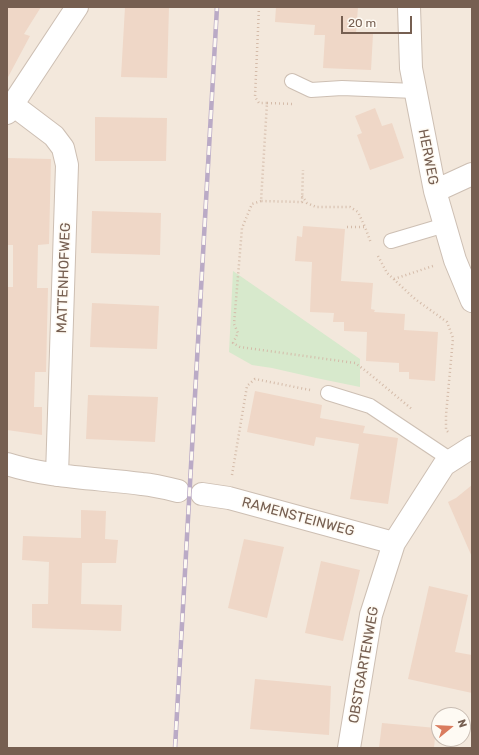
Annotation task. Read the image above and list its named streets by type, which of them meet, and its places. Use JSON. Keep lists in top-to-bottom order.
{
  "streets": {
    "street": [
      "HERWEG",
      "MATTENHOFWEG",
      "RAMENSTEINWEG",
      "OBSTGARTENWEG"
    ]
  },
  "crossings": [
    ["RAMENSTEINWEG", "OBSTGARTENWEG"]
  ],
  "scale_bar": "20 m",
  "north": "right"
}
